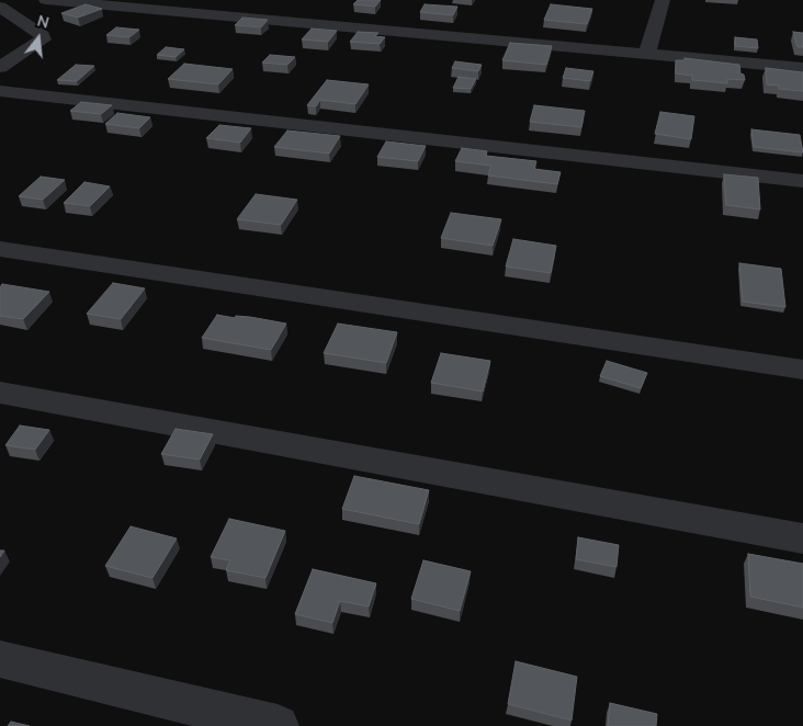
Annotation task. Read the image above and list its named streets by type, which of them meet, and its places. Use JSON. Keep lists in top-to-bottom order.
{
  "north": "top"
}
